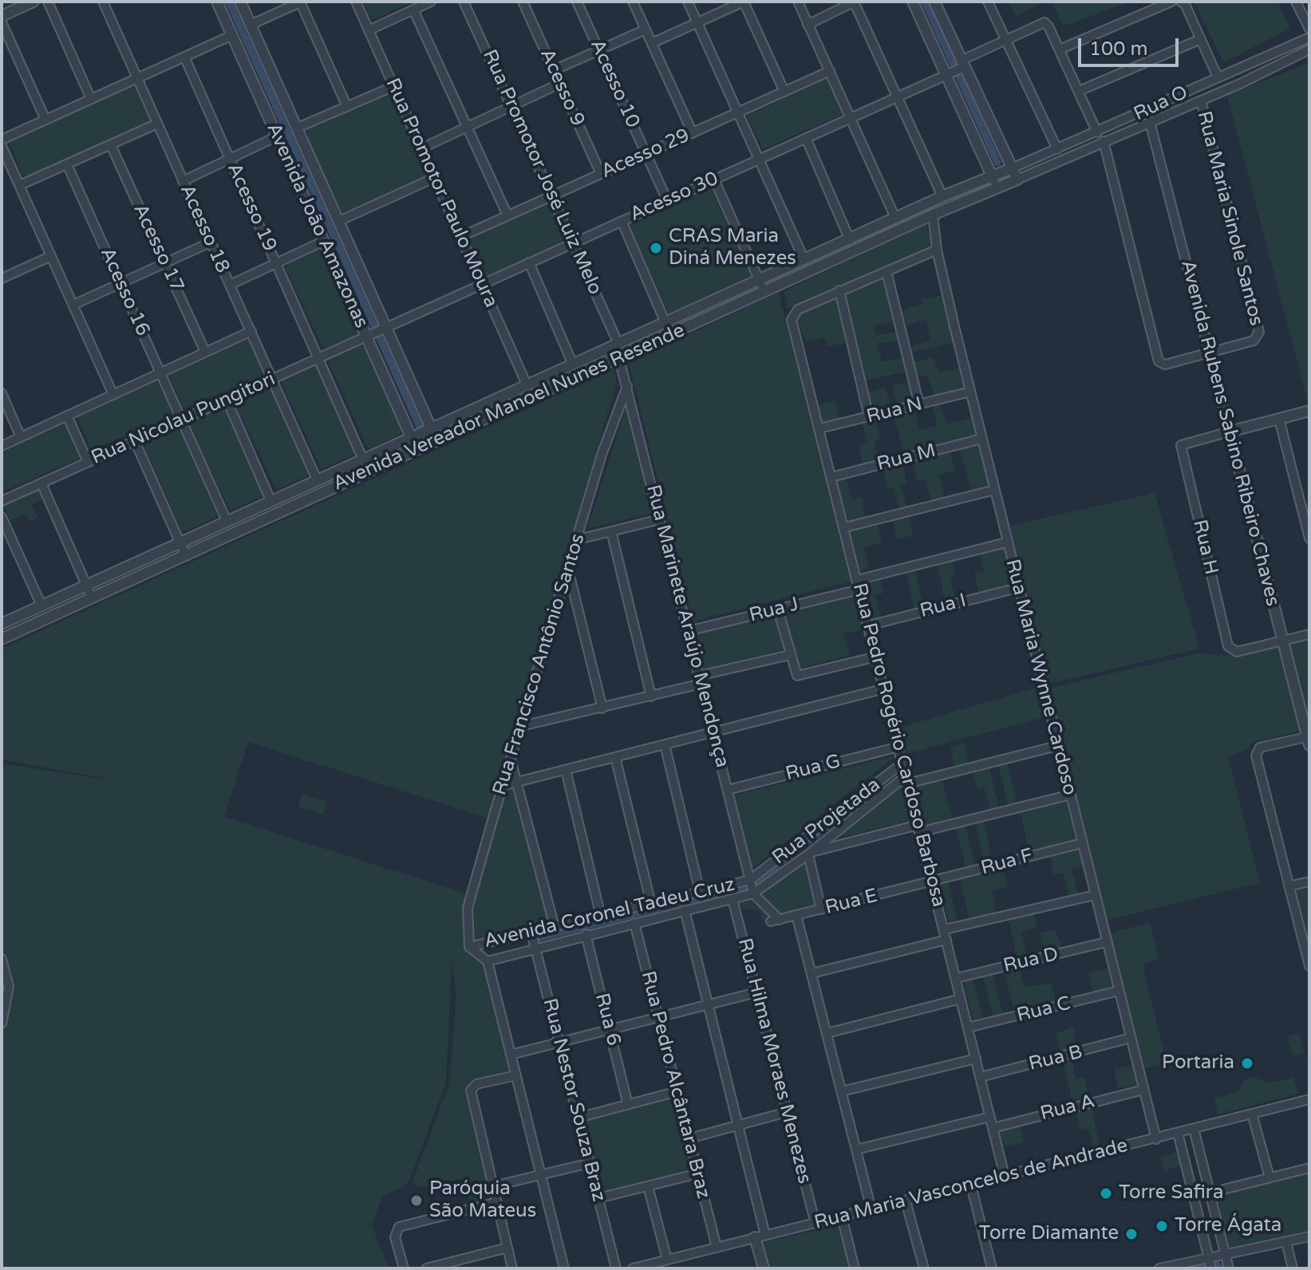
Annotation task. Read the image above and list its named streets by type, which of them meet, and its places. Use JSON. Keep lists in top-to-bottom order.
{
  "streets": {
    "street": [
      "Acesso 10",
      "Acesso 9",
      "Rua O",
      "Acesso 29",
      "Rua Promotor José Luiz Melo",
      "Rua Promotor Paulo Moura",
      "Acesso 30",
      "Acesso 19",
      "Rua Maria Sinole Santos",
      "Avenida João Amazonas",
      "Acesso 18",
      "Acesso 17",
      "Acesso 16",
      "Avenida Vereador Manoel Nunes Resende",
      "Rua N",
      "Rua Nicolau Pungitori",
      "Avenida Rubens Sabino Ribeiro Chaves",
      "Rua M",
      "Rua H",
      "Rua I",
      "Rua J",
      "Rua Marinete Araújo Mendonça",
      "Rua Francisco Antônio Santos",
      "Rua Maria Wynne Cardoso",
      "Rua Pedro Rogério Cardoso Barbosa",
      "Rua G",
      "Rua Projetada",
      "Rua F",
      "Rua E",
      "Avenida Coronel Tadeu Cruz",
      "Rua D",
      "Rua C",
      "Rua 6",
      "Rua B",
      "Rua Hilma Moraes Menezes",
      "Rua Pedro Alcântara Braz",
      "Rua Nestor Souza Braz",
      "Rua A",
      "Rua Maria Vasconcelos de Andrade"
    ]
  },
  "crossings": [
    ["Acesso 10", "Acesso 29"],
    ["Acesso 10", "Acesso 30"],
    ["Acesso 9", "Acesso 29"],
    ["Rua O", "Rua Maria Sinole Santos"],
    ["Rua O", "Avenida Vereador Manoel Nunes Resende"],
    ["Rua O", "Avenida Rubens Sabino Ribeiro Chaves"],
    ["Acesso 29", "Rua Promotor José Luiz Melo"],
    ["Acesso 29", "Rua Promotor Paulo Moura"],
    ["Rua Promotor José Luiz Melo", "Acesso 30"],
    ["Rua Promotor José Luiz Melo", "Avenida Vereador Manoel Nunes Resende"],
    ["Rua Promotor Paulo Moura", "Acesso 30"],
    ["Rua Promotor Paulo Moura", "Avenida Vereador Manoel Nunes Resende"],
    ["Acesso 30", "Avenida João Amazonas"],
    ["Acesso 30", "Rua Nicolau Pungitori"],
    ["Acesso 19", "Avenida Vereador Manoel Nunes Resende"],
    ["Acesso 19", "Rua Nicolau Pungitori"],
    ["Rua Maria Sinole Santos", "Avenida Rubens Sabino Ribeiro Chaves"],
    ["Avenida João Amazonas", "Avenida Vereador Manoel Nunes Resende"],
    ["Avenida João Amazonas", "Rua Nicolau Pungitori"],
    ["Acesso 18", "Rua Nicolau Pungitori"],
    ["Acesso 16", "Avenida Vereador Manoel Nunes Resende"],
    ["Acesso 16", "Rua Nicolau Pungitori"],
    ["Avenida Vereador Manoel Nunes Resende", "Rua Marinete Araújo Mendonça"],
    ["Avenida Vereador Manoel Nunes Resende", "Rua Maria Wynne Cardoso"],
    ["Rua N", "Rua Maria Wynne Cardoso"],
    ["Rua N", "Rua Pedro Rogério Cardoso Barbosa"],
    ["Avenida Rubens Sabino Ribeiro Chaves", "Rua H"],
    ["Rua M", "Rua Maria Wynne Cardoso"],
    ["Rua M", "Rua Pedro Rogério Cardoso Barbosa"],
    ["Rua I", "Rua Maria Wynne Cardoso"],
    ["Rua I", "Rua Pedro Rogério Cardoso Barbosa"],
    ["Rua J", "Rua Marinete Araújo Mendonça"],
    ["Rua J", "Rua Pedro Rogério Cardoso Barbosa"],
    ["Rua Marinete Araújo Mendonça", "Rua Francisco Antônio Santos"],
    ["Rua Marinete Araújo Mendonça", "Rua G"],
    ["Rua Marinete Araújo Mendonça", "Rua Projetada"],
    ["Rua Marinete Araújo Mendonça", "Rua E"],
    ["Rua Marinete Araújo Mendonça", "Avenida Coronel Tadeu Cruz"],
    ["Rua Francisco Antônio Santos", "Avenida Coronel Tadeu Cruz"],
    ["Rua Maria Wynne Cardoso", "Rua F"],
    ["Rua Maria Wynne Cardoso", "Rua D"],
    ["Rua Maria Wynne Cardoso", "Rua C"],
    ["Rua Maria Wynne Cardoso", "Rua B"],
    ["Rua Maria Wynne Cardoso", "Rua A"],
    ["Rua Maria Wynne Cardoso", "Rua Maria Vasconcelos de Andrade"],
    ["Rua Pedro Rogério Cardoso Barbosa", "Rua G"],
    ["Rua Pedro Rogério Cardoso Barbosa", "Rua Projetada"],
    ["Rua Pedro Rogério Cardoso Barbosa", "Rua F"],
    ["Rua Pedro Rogério Cardoso Barbosa", "Rua E"],
    ["Rua Pedro Rogério Cardoso Barbosa", "Rua D"],
    ["Rua Pedro Rogério Cardoso Barbosa", "Rua C"],
    ["Rua Pedro Rogério Cardoso Barbosa", "Rua B"],
    ["Rua Pedro Rogério Cardoso Barbosa", "Rua A"],
    ["Rua Pedro Rogério Cardoso Barbosa", "Rua Maria Vasconcelos de Andrade"],
    ["Rua Projetada", "Rua E"],
    ["Rua Projetada", "Avenida Coronel Tadeu Cruz"],
    ["Rua F", "Rua E"],
    ["Rua E", "Avenida Coronel Tadeu Cruz"],
    ["Avenida Coronel Tadeu Cruz", "Rua 6"],
    ["Avenida Coronel Tadeu Cruz", "Rua Hilma Moraes Menezes"],
    ["Avenida Coronel Tadeu Cruz", "Rua Pedro Alcântara Braz"],
    ["Avenida Coronel Tadeu Cruz", "Rua Nestor Souza Braz"],
    ["Rua Hilma Moraes Menezes", "Rua Maria Vasconcelos de Andrade"],
    ["Rua Pedro Alcântara Braz", "Rua Maria Vasconcelos de Andrade"]
  ],
  "places": [
    "CRAS Maria Diná Menezes",
    "Portaria",
    "Torre Safira",
    "Paróquia São Mateus",
    "Torre Ágata",
    "Torre Diamante"
  ],
  "scale_bar": "100 m"
}
